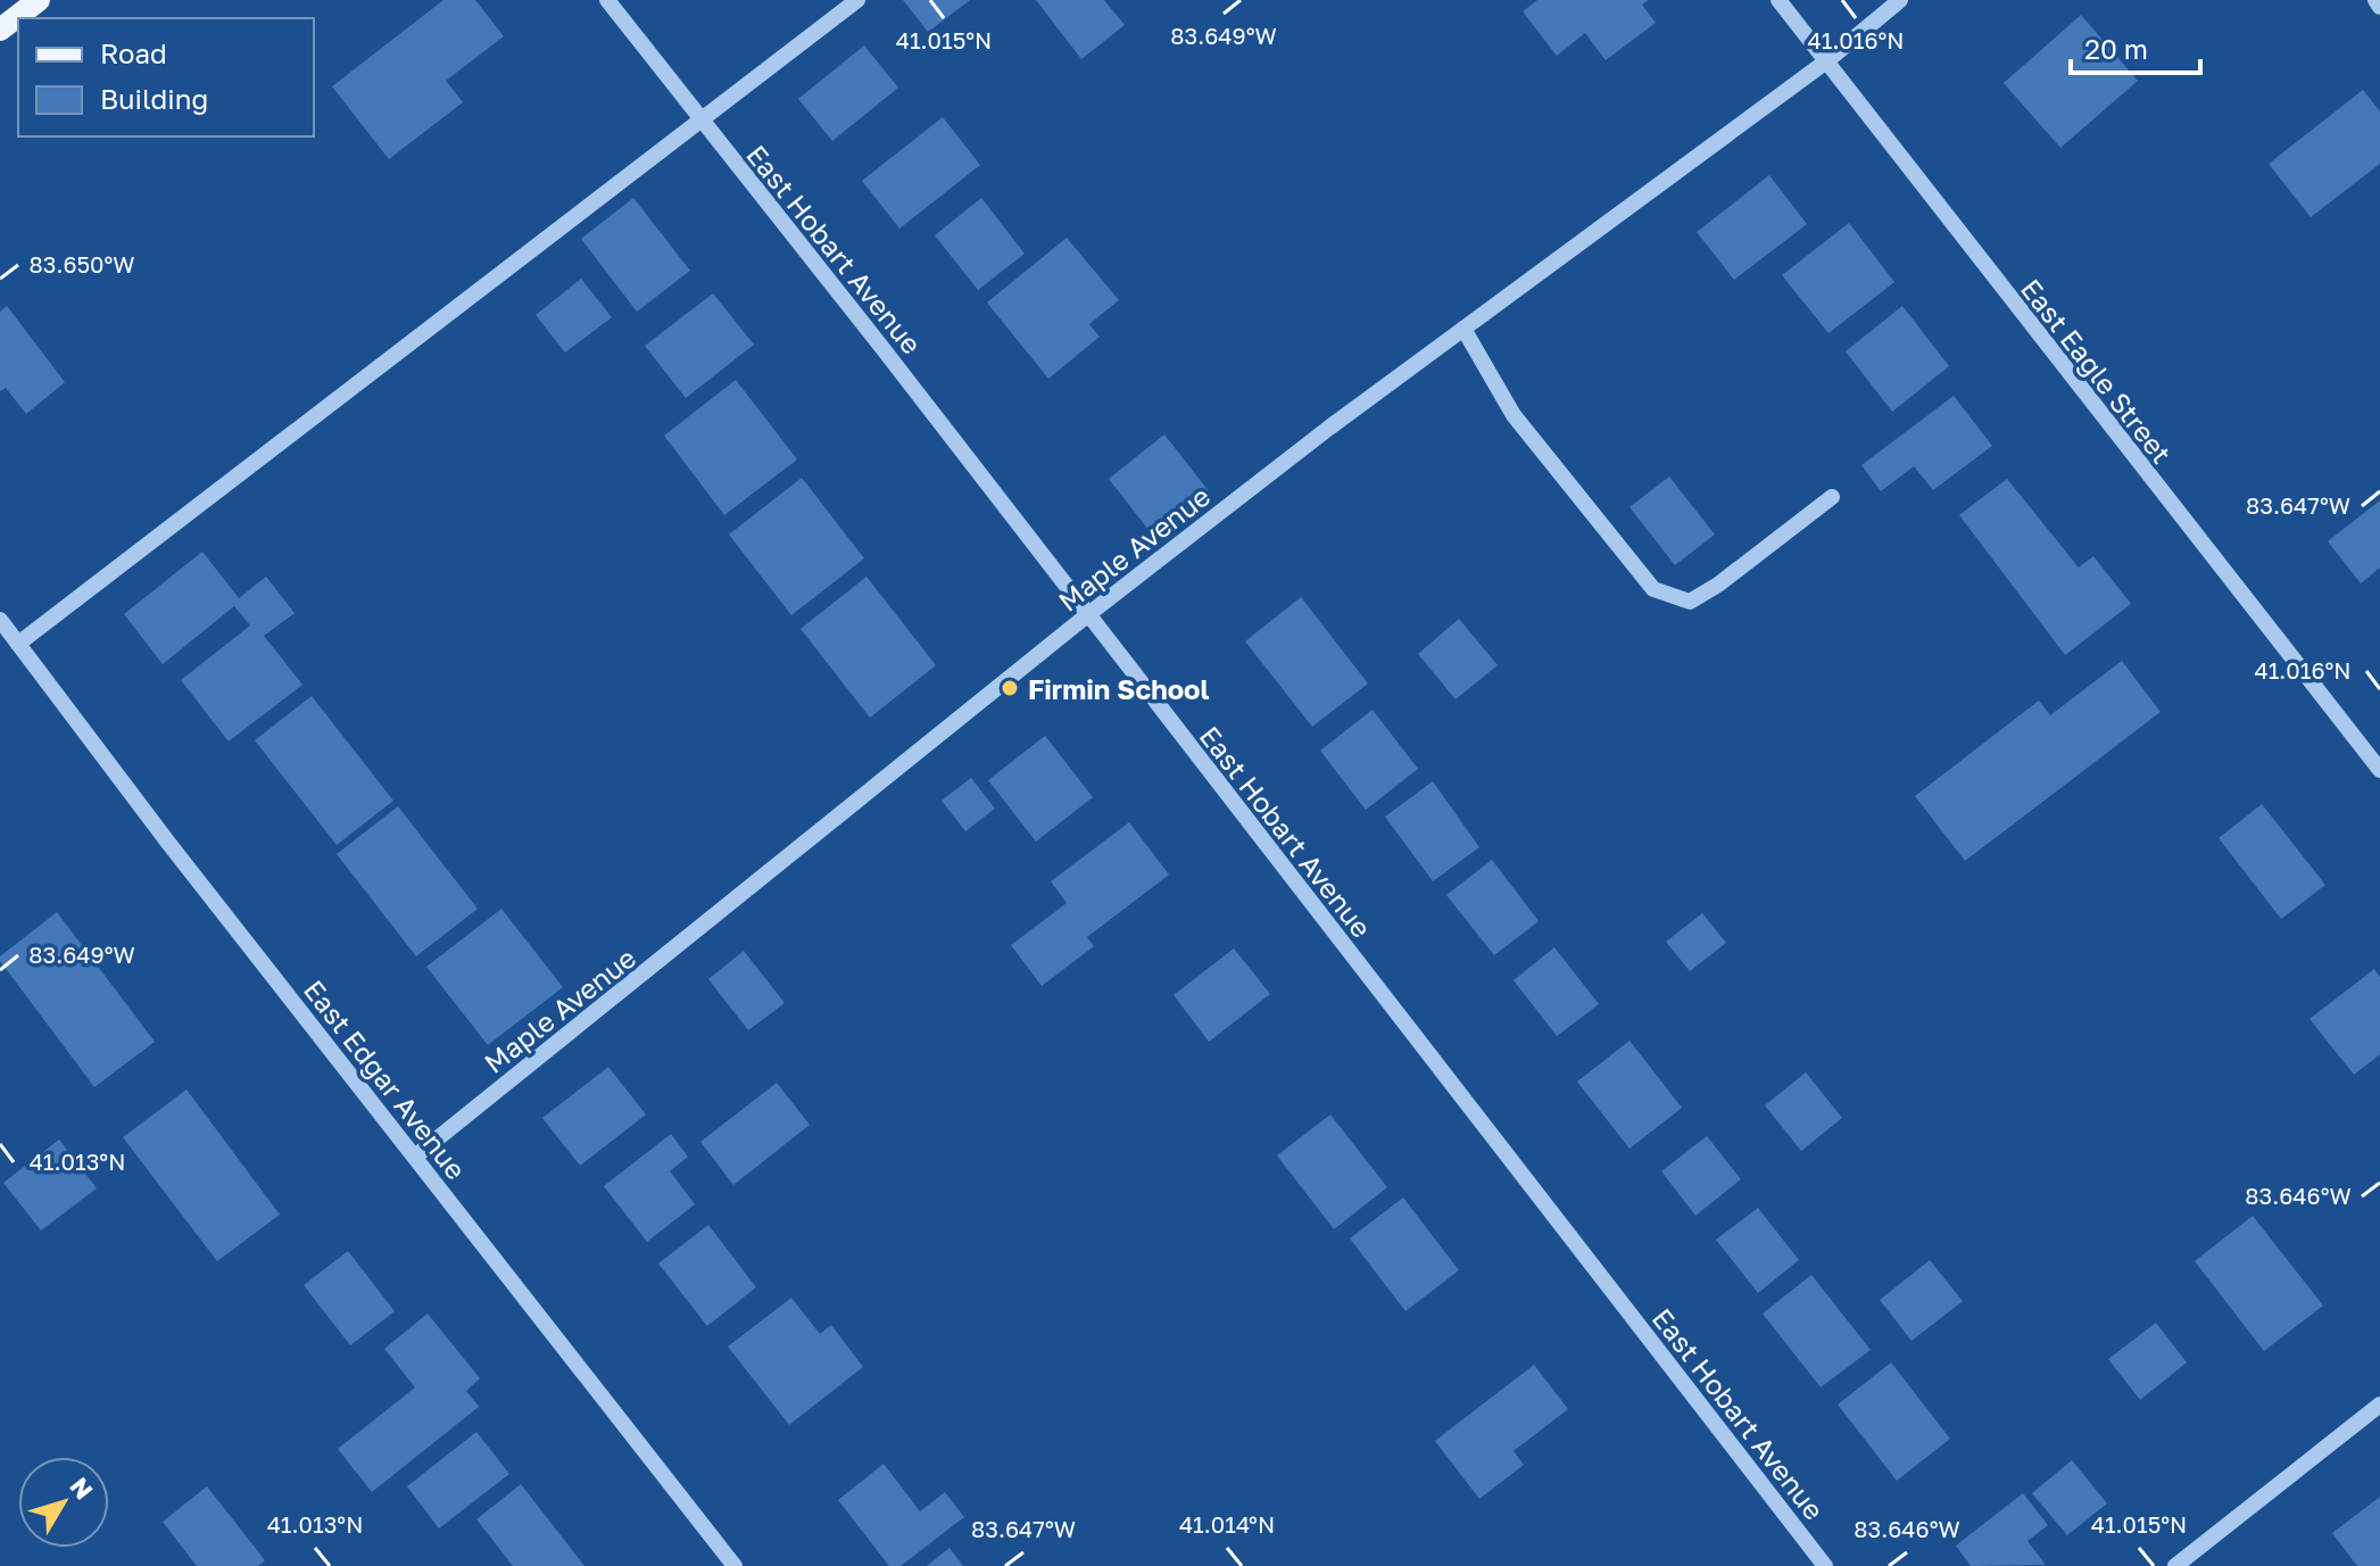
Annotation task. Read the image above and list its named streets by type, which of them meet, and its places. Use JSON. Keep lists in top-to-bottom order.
{
  "streets": {
    "street": [
      "East Hobart Avenue",
      "East Eagle Street",
      "Maple Avenue",
      "East Edgar Avenue"
    ]
  },
  "crossings": [
    ["East Hobart Avenue", "Maple Avenue"],
    ["East Eagle Street", "Maple Avenue"],
    ["Maple Avenue", "East Edgar Avenue"]
  ],
  "places": ["Firmin School"],
  "legend": ["Road", "Building"],
  "scale_bar": "20 m",
  "north": "top right",
  "coordinates": [
    "83.649°W",
    "41.015°N",
    "41.016°N",
    "83.650°W",
    "83.647°W",
    "41.013°N",
    "83.646°W",
    "41.014°N"
  ]
}
